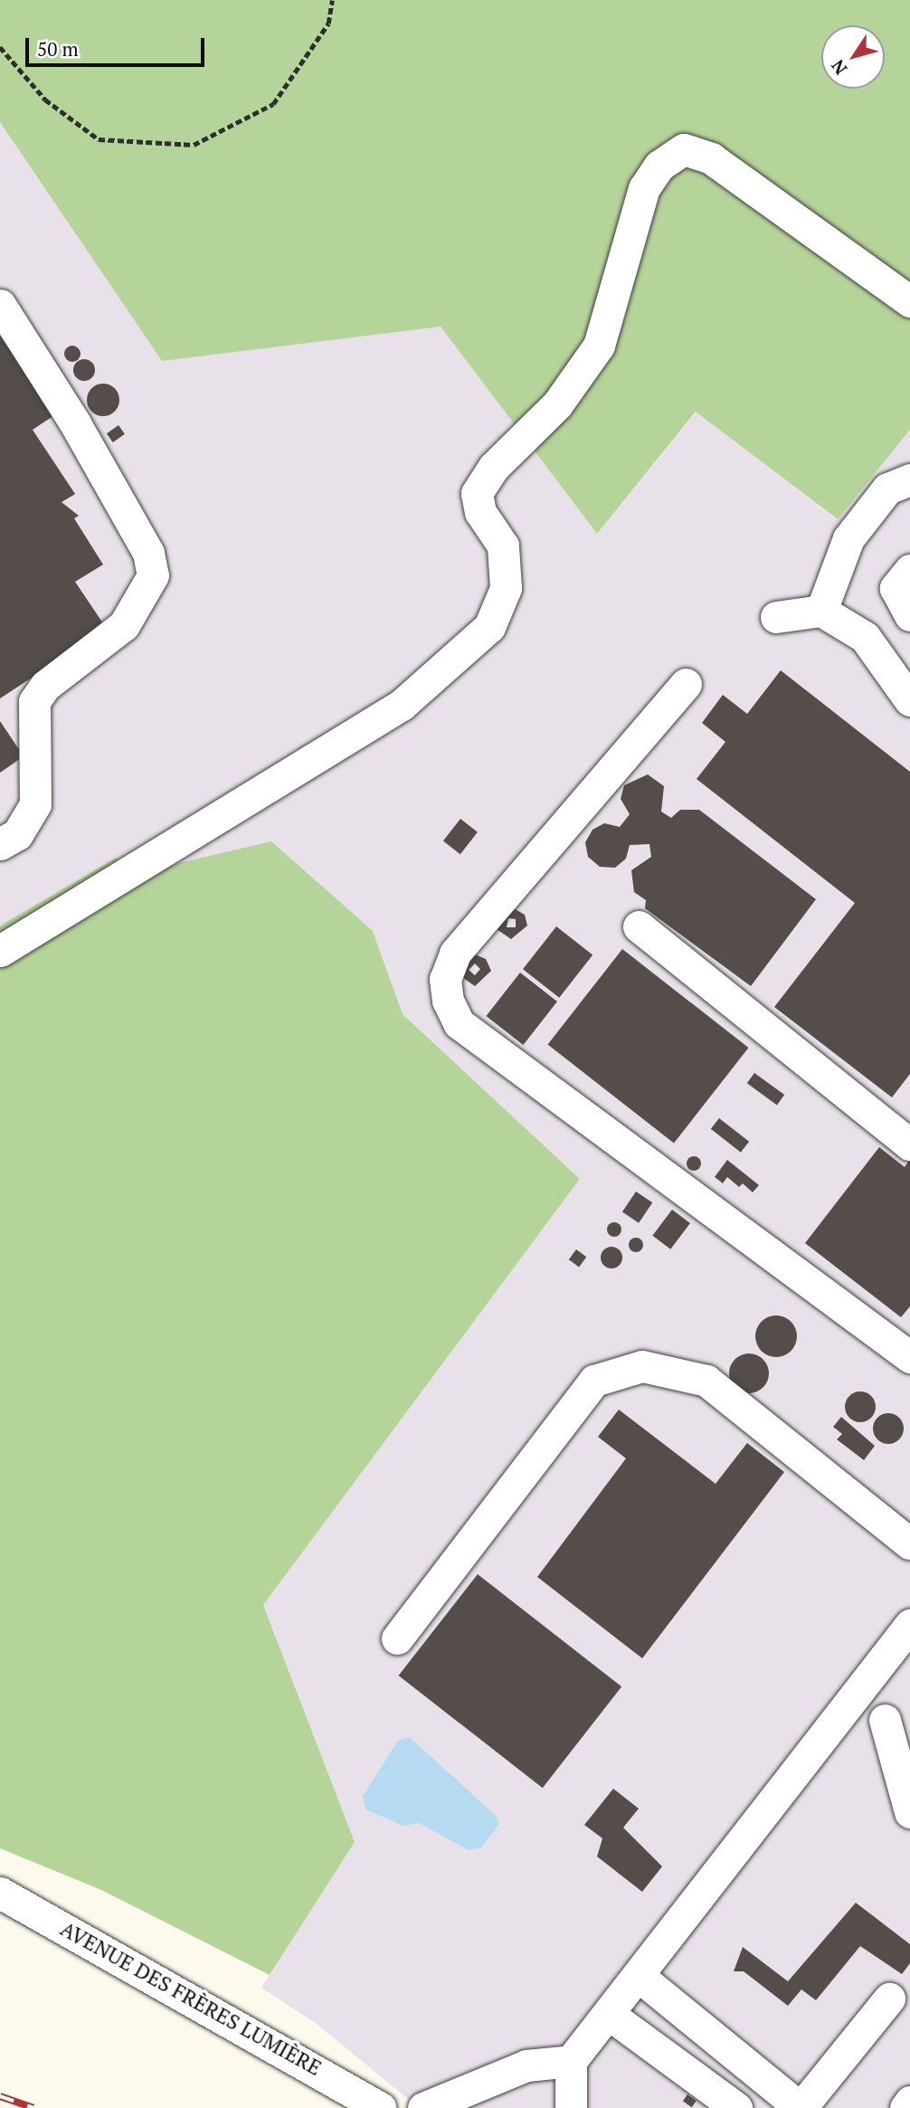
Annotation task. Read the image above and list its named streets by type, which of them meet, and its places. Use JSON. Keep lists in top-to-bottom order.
{
  "streets": {
    "street": ["AVENUE DES FRÈRES LUMIÈRE"]
  },
  "scale_bar": "50 m",
  "north": "bottom left"
}
